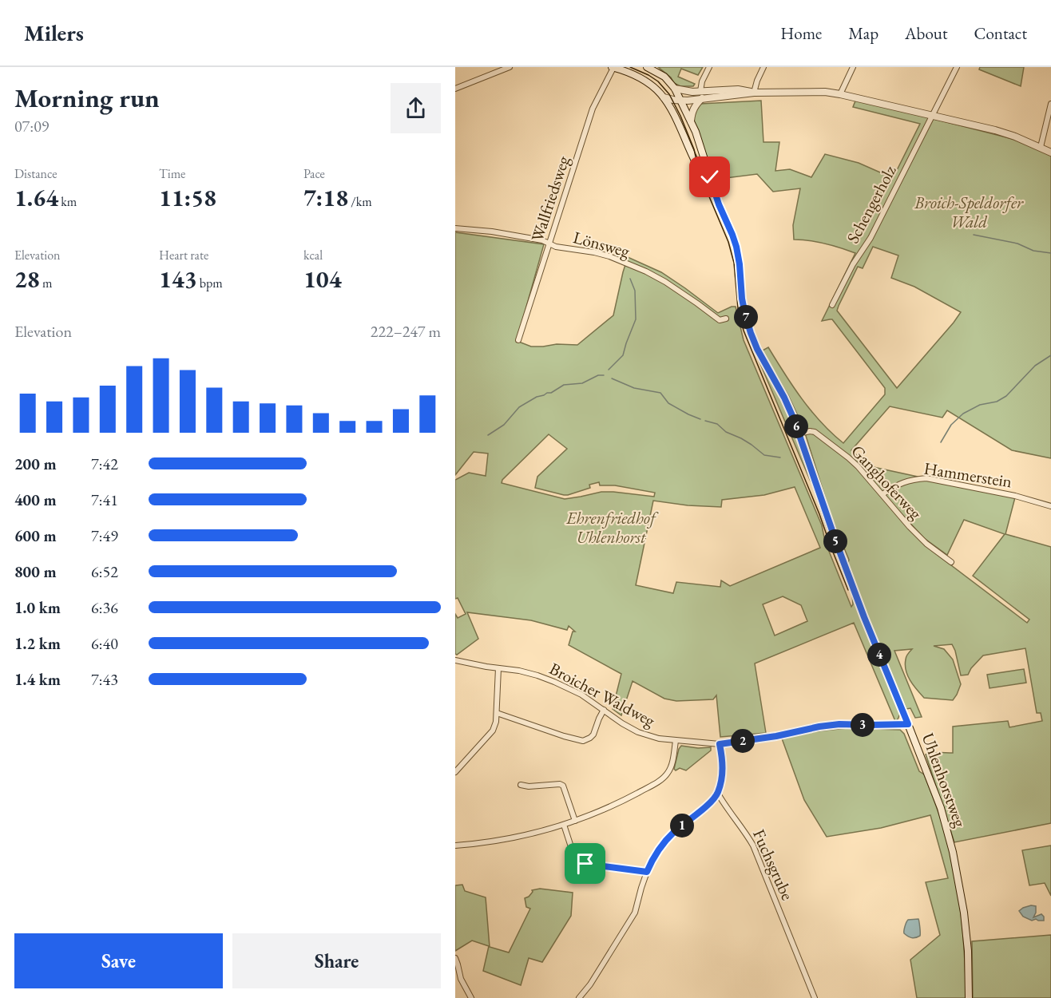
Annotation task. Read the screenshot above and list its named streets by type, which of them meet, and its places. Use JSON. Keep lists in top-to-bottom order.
{
  "streets": {
    "main road": ["Uhlenhorstweg"],
    "street": [
      "Wallfriedsweg",
      "Schengerholz",
      "Lönsweg",
      "Hammerstein",
      "Ganghoferweg",
      "Broicher Waldweg",
      "Fuchsgrube"
    ]
  },
  "crossings": [
    ["Wallfriedsweg", "Lönsweg"],
    ["Wallfriedsweg", "Uhlenhorstweg"],
    ["Hammerstein", "Ganghoferweg"],
    ["Ganghoferweg", "Uhlenhorstweg"],
    ["Broicher Waldweg", "Uhlenhorstweg"]
  ],
  "parks": ["Broich-Speldorfer Wald", "Ehrenfriedhof Uhlenhorst"],
  "page": {
    "header": "Milers",
    "nav": [
      "Home",
      "Map",
      "About",
      "Contact"
    ],
    "heading": ["Morning run", "07:09"],
    "stats": [
      ["Distance", "1.64 km"],
      ["Time", "11:58"],
      ["Pace", "7:18 /km"],
      ["Elevation", "28 m"],
      ["Heart rate", "143 bpm"],
      ["kcal", "104"]
    ],
    "pins": [
      "7",
      "6",
      "5",
      "4",
      "3",
      "2",
      "1"
    ],
    "chart": ["Elevation", "222–247 m"],
    "list": [
      {
        "name": "200 m",
        "note": "7:42"
      },
      {
        "name": "400 m",
        "note": "7:41"
      },
      {
        "name": "600 m",
        "note": "7:49"
      },
      {
        "name": "800 m",
        "note": "6:52"
      },
      {
        "name": "1.0 km",
        "note": "6:36"
      },
      {
        "name": "1.2 km",
        "note": "6:40"
      },
      {
        "name": "1.4 km",
        "note": "7:43"
      }
    ],
    "buttons": ["Save", "Share"]
  }
}
